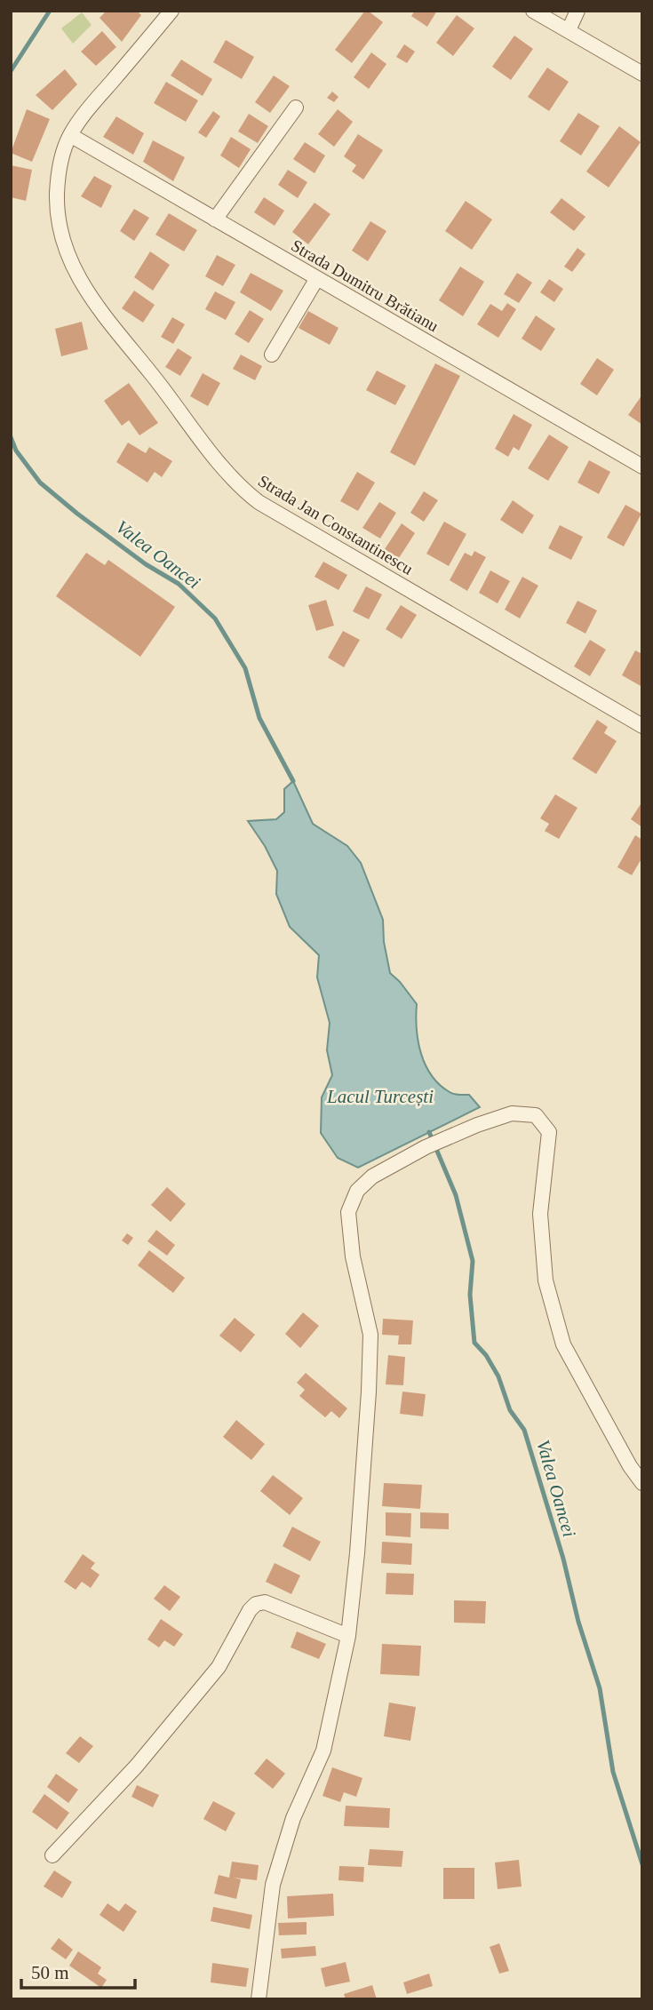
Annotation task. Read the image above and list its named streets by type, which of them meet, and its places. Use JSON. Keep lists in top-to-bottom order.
{
  "streets": {
    "street": ["Strada Dumitru Brătianu", "Strada Jan Constantinescu"]
  },
  "crossings": [
    ["Strada Dumitru Brătianu", "Strada Jan Constantinescu"]
  ],
  "water": ["Valea Oancei", "Lacul Turcești"],
  "scale_bar": "50 m"
}
